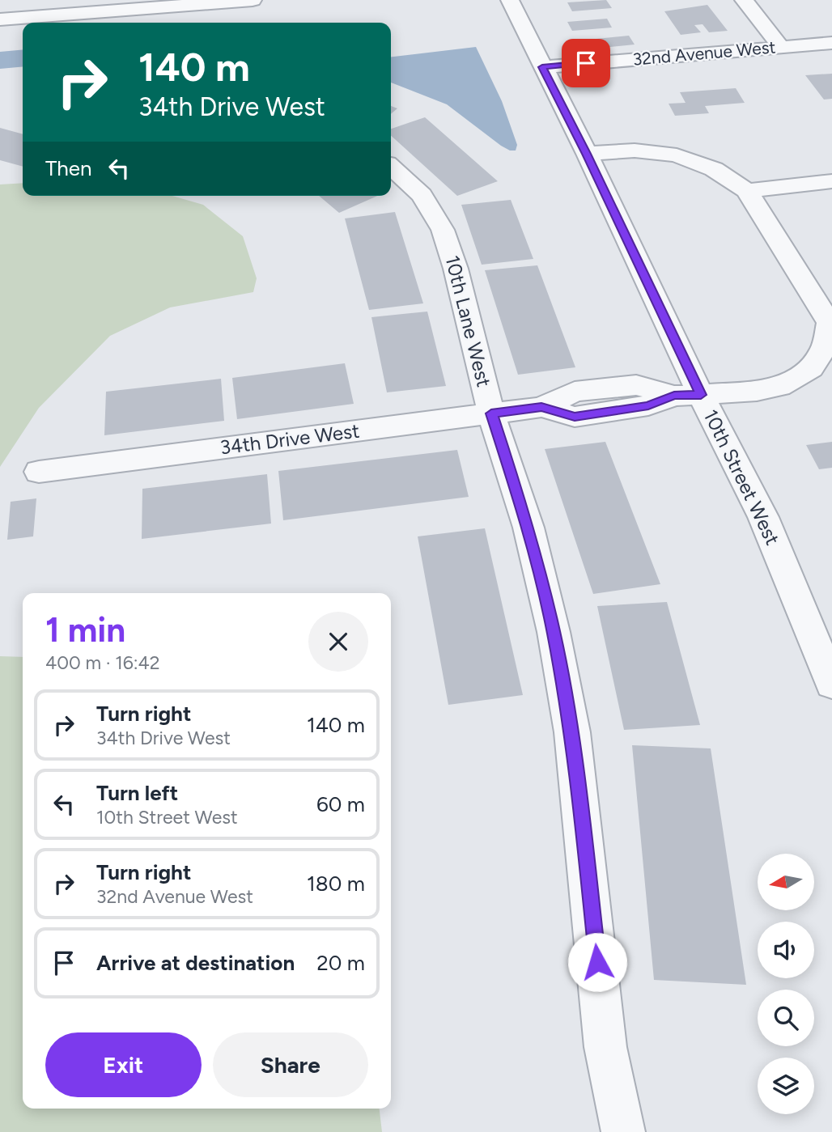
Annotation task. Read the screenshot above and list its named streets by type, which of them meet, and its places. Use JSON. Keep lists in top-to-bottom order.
{
  "streets": {
    "street": [
      "32nd Avenue West",
      "10th Lane West",
      "34th Drive West",
      "10th Street West"
    ]
  },
  "crossings": [
    ["32nd Avenue West", "10th Street West"],
    ["10th Lane West", "34th Drive West"],
    ["34th Drive West", "10th Street West"]
  ],
  "north": "left",
  "page": {
    "turn": ["140 m", "34th Drive West"],
    "then": "Then",
    "heading": ["1 min", "400 m · 16:42"],
    "list": [
      {
        "name": "Turn right",
        "note": "34th Drive West",
        "value": "140 m"
      },
      {
        "name": "Turn left",
        "note": "10th Street West",
        "value": "60 m"
      },
      {
        "name": "Turn right",
        "note": "32nd Avenue West",
        "value": "180 m"
      },
      {
        "name": "Arrive at destination",
        "value": "20 m"
      }
    ],
    "buttons": ["Exit", "Share"]
  }
}
